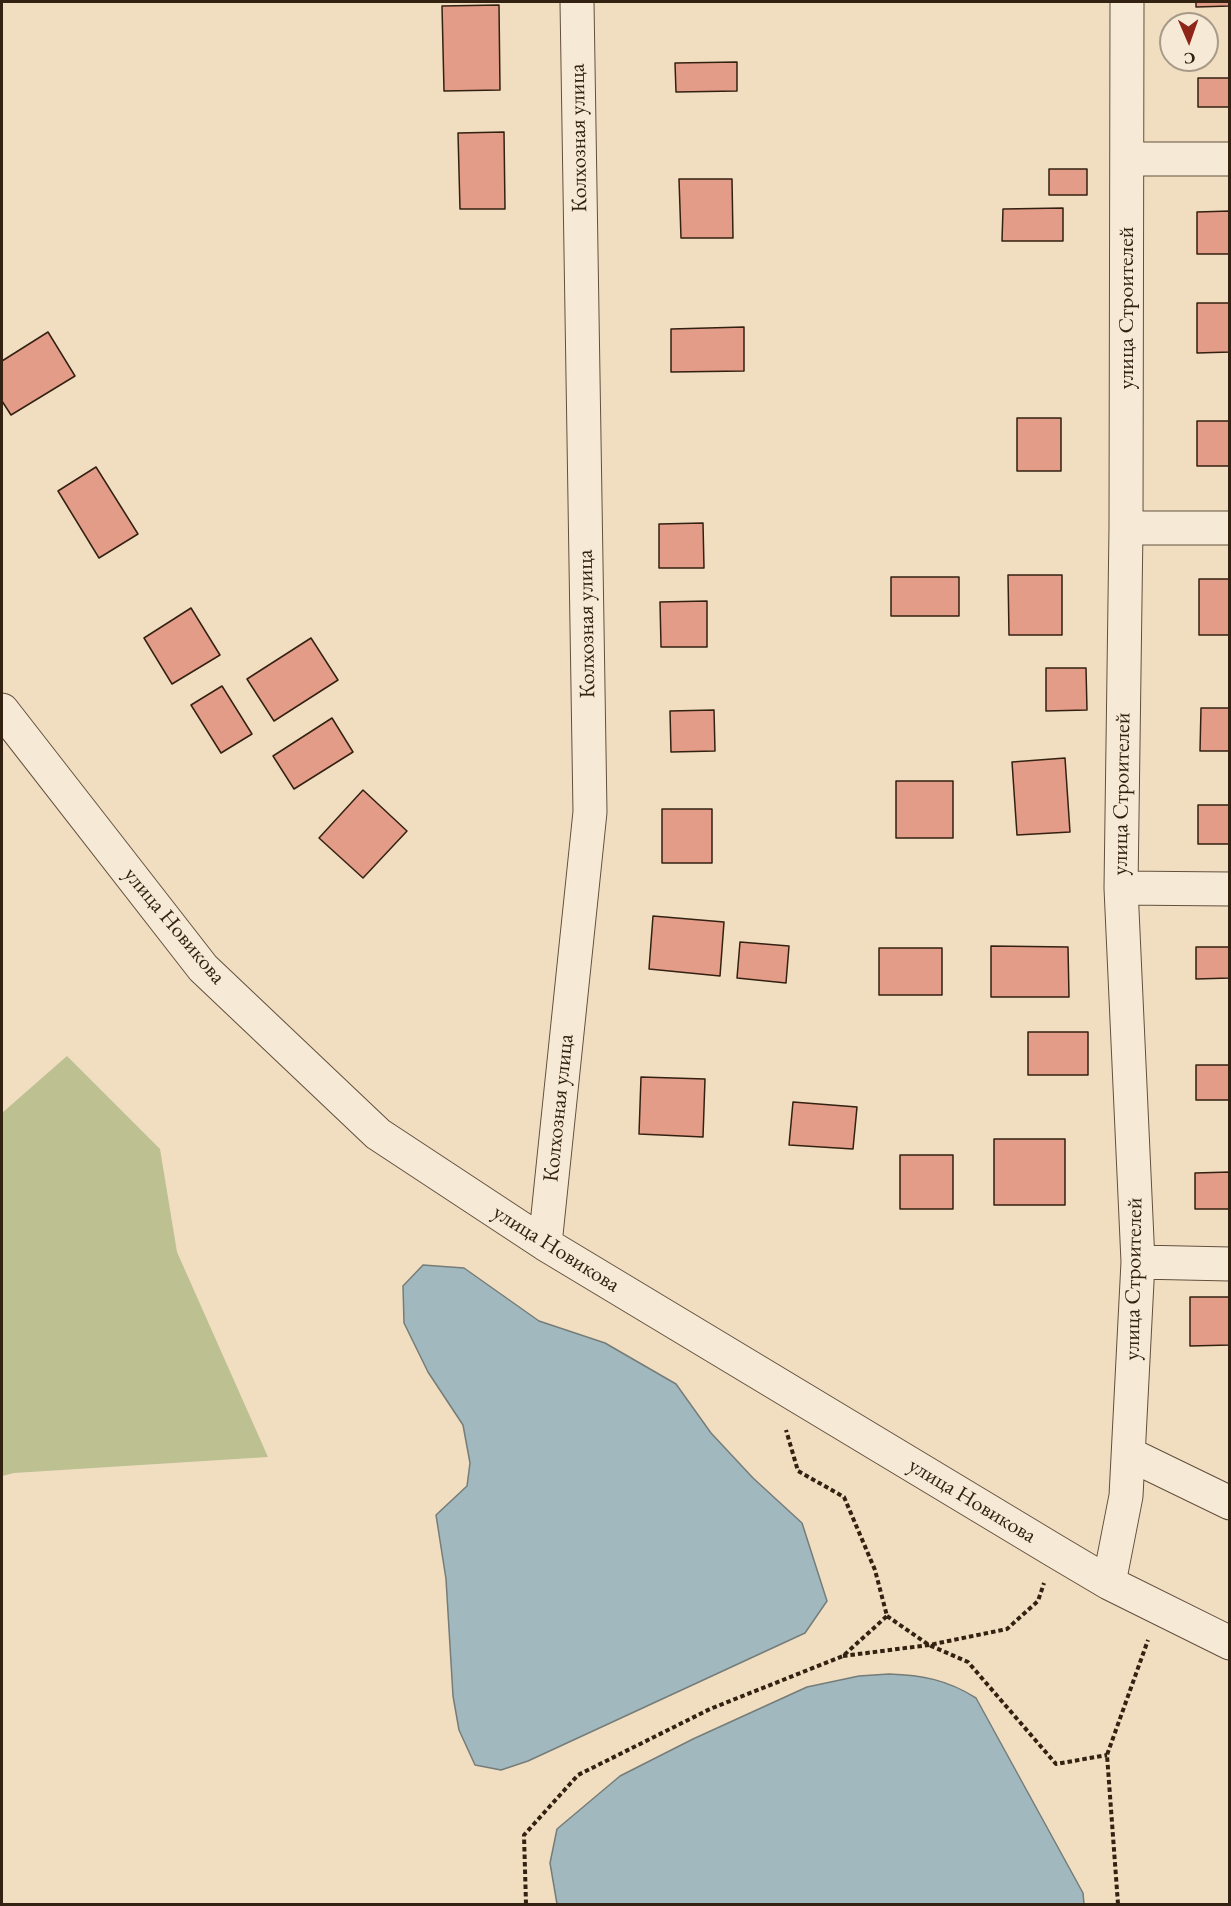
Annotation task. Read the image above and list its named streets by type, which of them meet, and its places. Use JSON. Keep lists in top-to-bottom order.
{
  "streets": {
    "street": ["Колхозная улица", "улица Строителей", "улица Новикова"]
  },
  "crossings": [
    ["Колхозная улица", "улица Новикова"],
    ["улица Строителей", "улица Новикова"]
  ],
  "north": "bottom"
}
